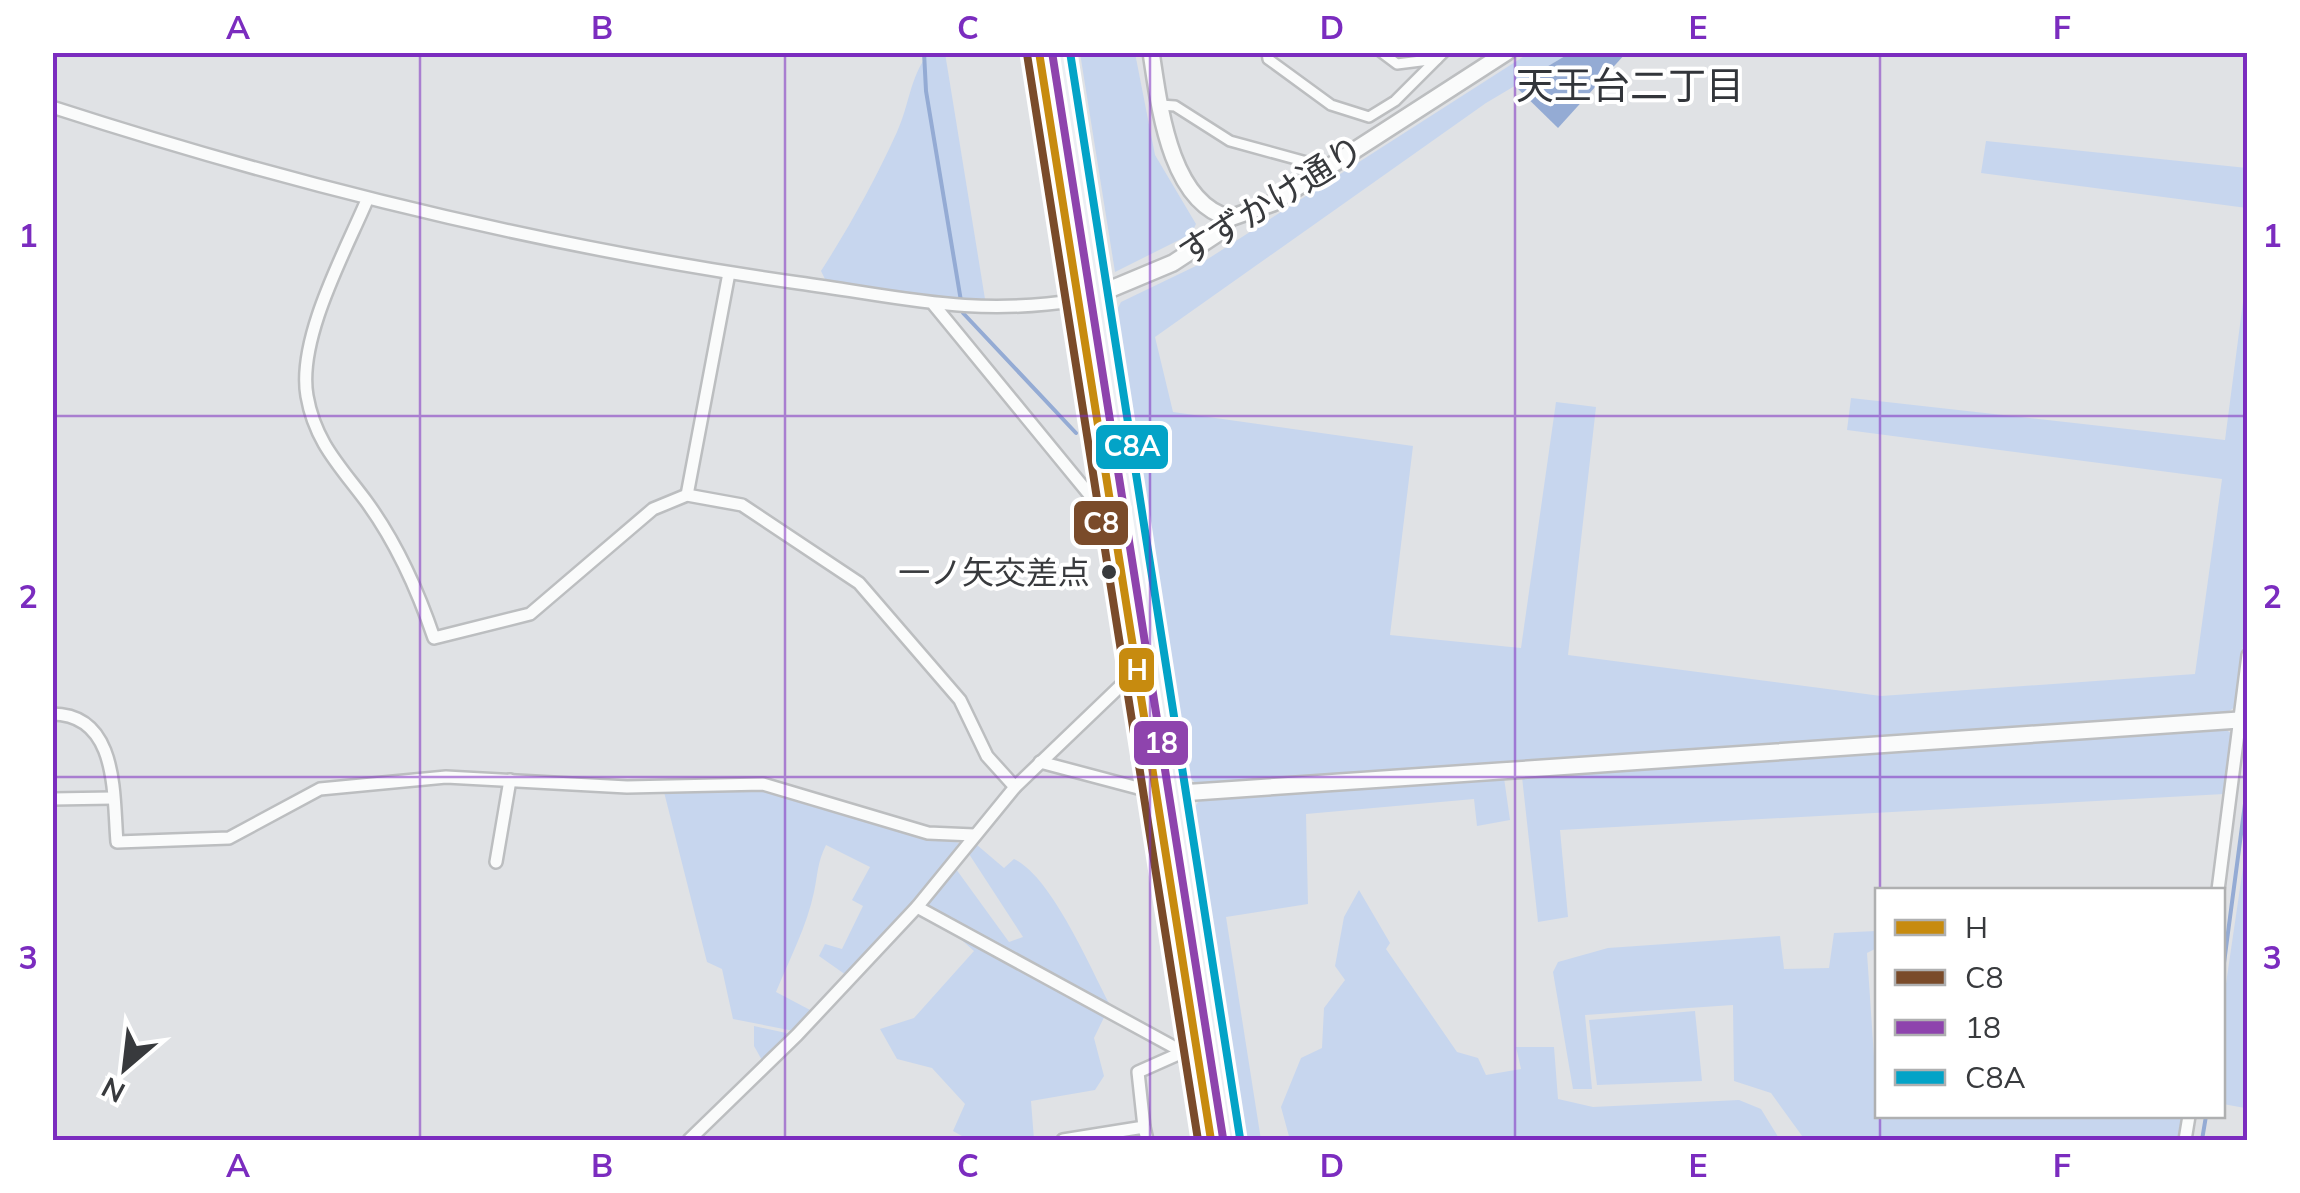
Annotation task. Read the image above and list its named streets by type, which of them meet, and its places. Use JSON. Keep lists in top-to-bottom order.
{
  "streets": {
    "street": ["すずかけ通り"]
  },
  "districts": ["天王台二丁目"],
  "places": ["一ノ矢交差点"],
  "lines": [
    "transit line H",
    "transit line 18",
    "transit line C8A",
    "transit line C8"
  ],
  "legend": [
    "H",
    "C8",
    "18",
    "C8A"
  ],
  "north": "bottom left",
  "grid": {
    "columns": [
      "A",
      "B",
      "C",
      "D",
      "E",
      "F"
    ],
    "rows": ["1", "2", "3"]
  }
}
